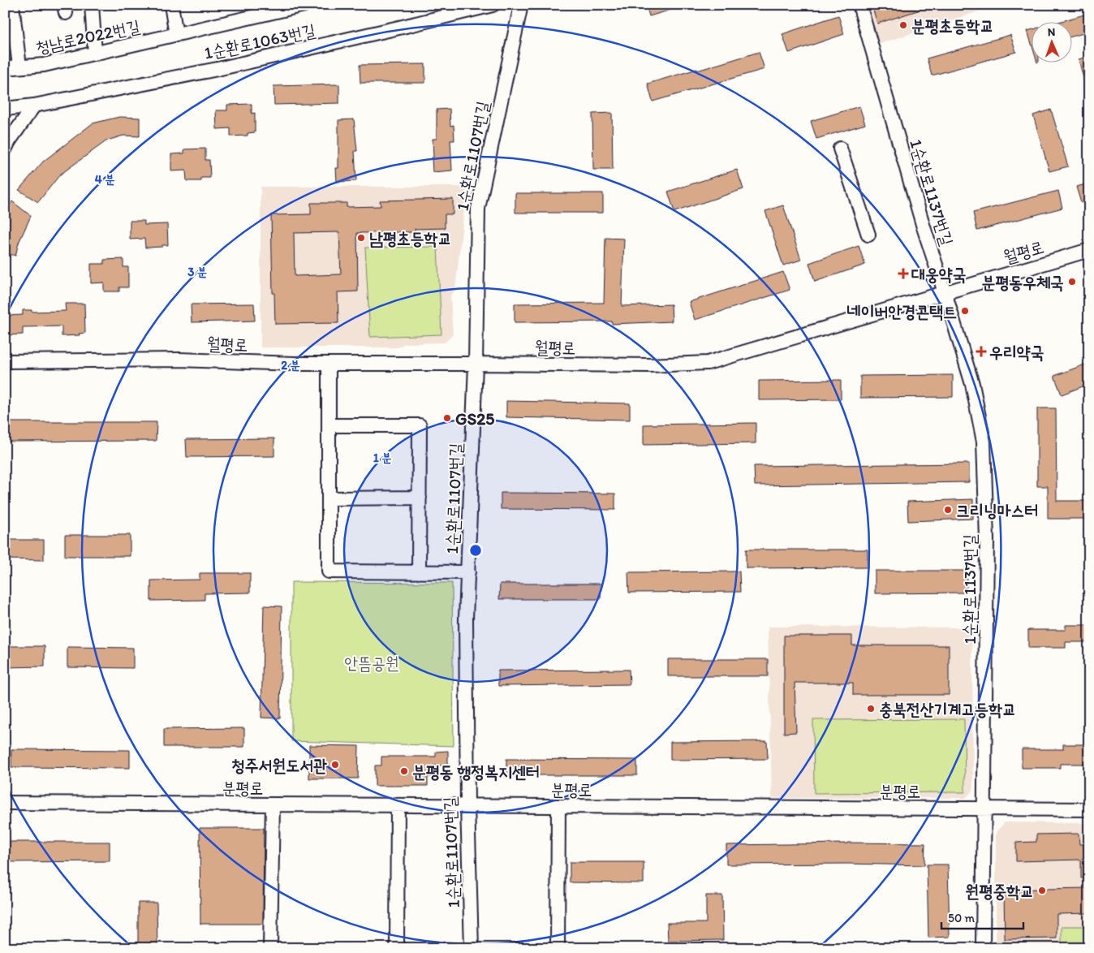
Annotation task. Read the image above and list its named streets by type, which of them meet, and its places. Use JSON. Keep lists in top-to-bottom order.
{
  "streets": {
    "street": [
      "청남로2022번길",
      "1순환로1063번길",
      "1순환로1107번길",
      "1순환로1137번길",
      "월평로",
      "분평로"
    ]
  },
  "crossings": [
    ["1순환로1107번길", "월평로"],
    ["1순환로1107번길", "분평로"],
    ["1순환로1137번길", "월평로"],
    ["1순환로1137번길", "분평로"]
  ],
  "parks": ["안뜸공원"],
  "places": {
    "other": [
      "분평초등학교",
      "남평초등학교",
      "분평동우체국",
      "네이버안경콘택트",
      "GS25",
      "크리닝마스터",
      "충북전산기계고등학교",
      "청주서원도서관",
      "분평동 행정복지센터",
      "원평중학교"
    ],
    "health": ["대웅약국", "우리약국"]
  },
  "scale_bar": "50 m",
  "north": "top",
  "rings": [
    "4 분",
    "3 분",
    "2 분",
    "1 분"
  ]
}
